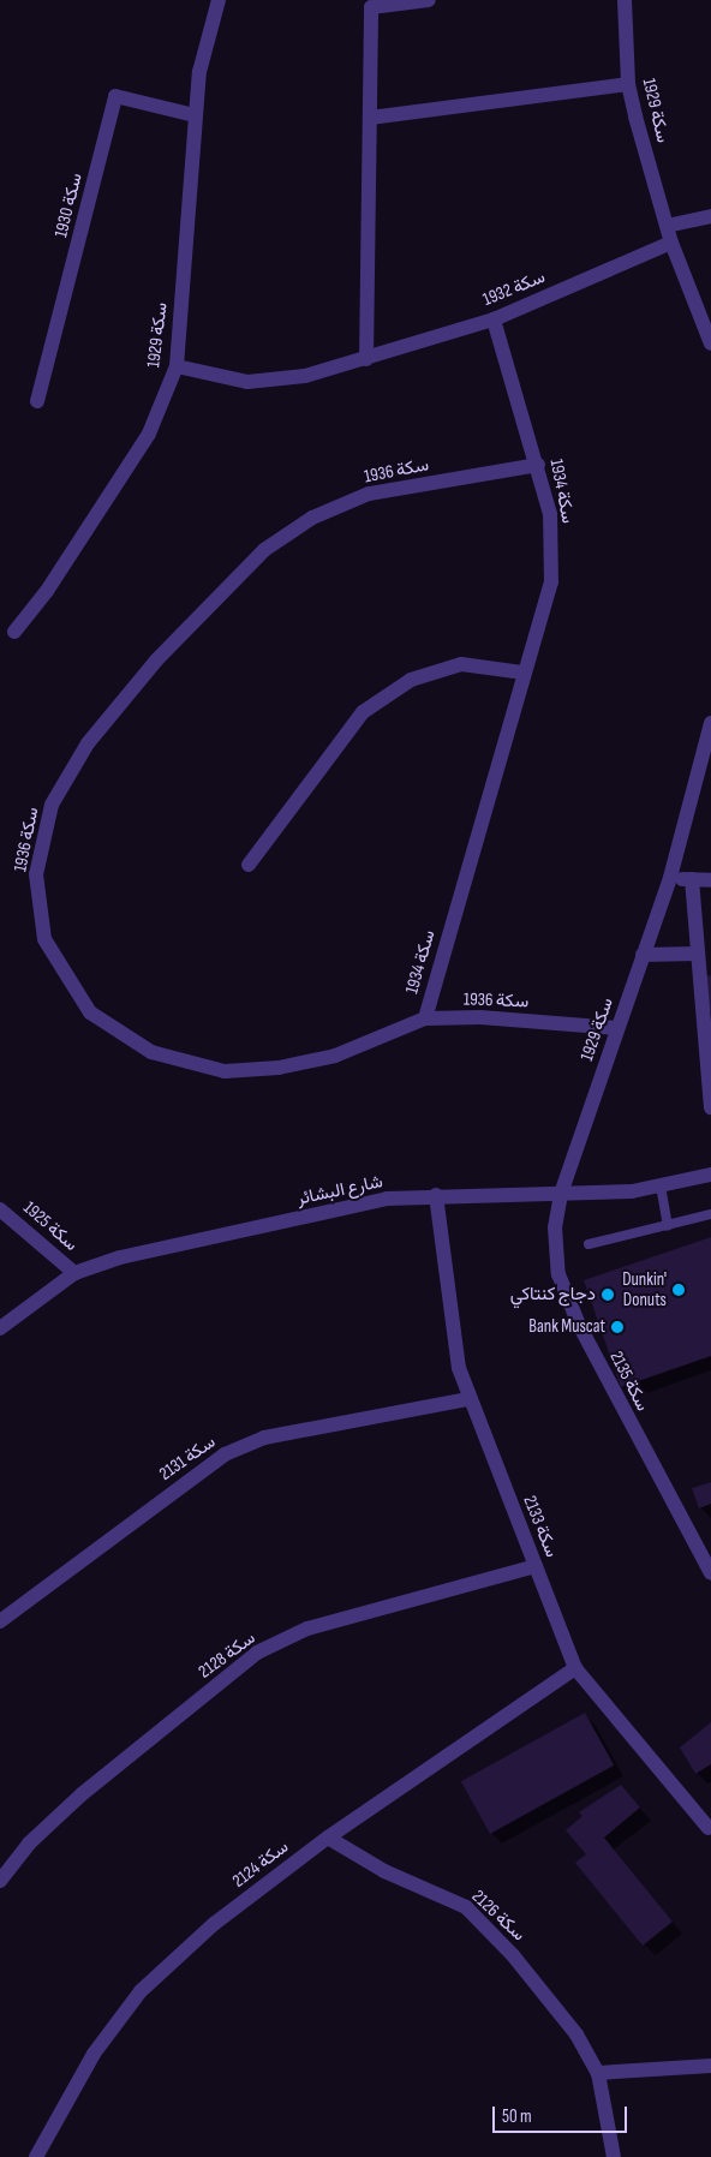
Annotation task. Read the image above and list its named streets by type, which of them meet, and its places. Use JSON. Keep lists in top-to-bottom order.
{
  "streets": {
    "street": [
      "سكة 1929",
      "سكة 1930",
      "سكة 1932",
      "سكة 1936",
      "سكة 1934",
      "شارع البشائر",
      "سكة 1925",
      "سكة 2135",
      "سكة 2131",
      "سكة 2133",
      "سكة 2128",
      "سكة 2124",
      "سكة 2126"
    ]
  },
  "crossings": [
    ["سكة 1929", "سكة 1930"],
    ["سكة 1929", "سكة 1932"],
    ["سكة 1929", "سكة 1936"],
    ["سكة 1929", "شارع البشائر"],
    ["سكة 1929", "سكة 2135"],
    ["سكة 1932", "سكة 1934"],
    ["سكة 1936", "سكة 1934"],
    ["شارع البشائر", "سكة 1925"],
    ["شارع البشائر", "سكة 2135"],
    ["شارع البشائر", "سكة 2133"],
    ["سكة 2131", "سكة 2133"],
    ["سكة 2133", "سكة 2128"],
    ["سكة 2133", "سكة 2124"],
    ["سكة 2124", "سكة 2126"]
  ],
  "places": ["Dunkin' Donuts", "دجاج كنتاكي", "Bank Muscat"],
  "scale_bar": "50 m"
}
